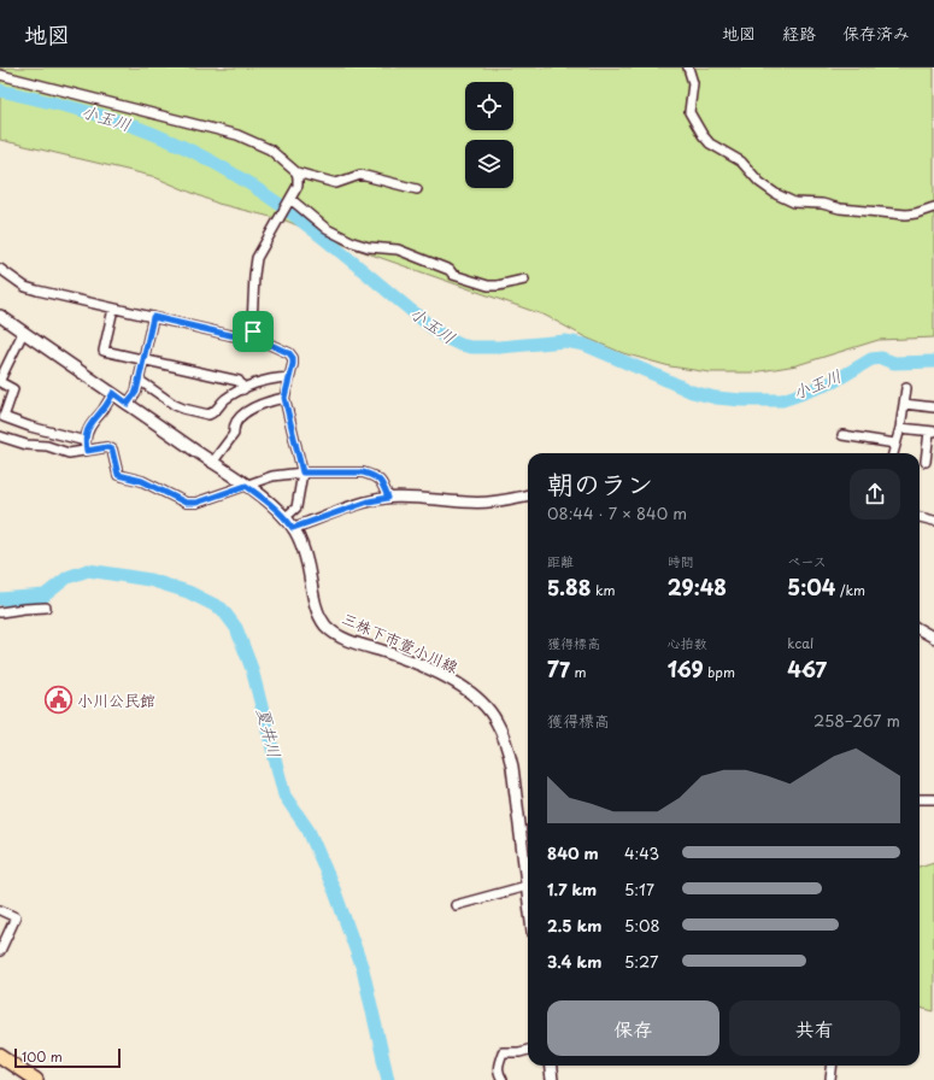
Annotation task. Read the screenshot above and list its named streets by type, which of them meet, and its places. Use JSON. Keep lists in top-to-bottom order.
{
  "streets": {
    "main road": ["三株下市萱小川線"]
  },
  "water": ["小玉川", "夏井川"],
  "places": {
    "public building": ["小川公民館"]
  },
  "scale_bar": "100 m",
  "page": {
    "header": "地図",
    "nav": ["地図", "経路", "保存済み"],
    "heading": ["朝のラン", "08:44 · 7 × 840 m"],
    "stats": [
      ["距離", "5.88 km"],
      ["時間", "29:48"],
      ["ペース", "5:04 /km"],
      ["獲得標高", "77 m"],
      ["心拍数", "169 bpm"],
      ["kcal", "467"]
    ],
    "chart": ["獲得標高", "258–267 m"],
    "list": [
      {
        "name": "840 m",
        "note": "4:43"
      },
      {
        "name": "1.7 km",
        "note": "5:17"
      },
      {
        "name": "2.5 km",
        "note": "5:08"
      },
      {
        "name": "3.4 km",
        "note": "5:27"
      }
    ],
    "buttons": ["保存", "共有"],
    "scale": "100 m"
  }
}
